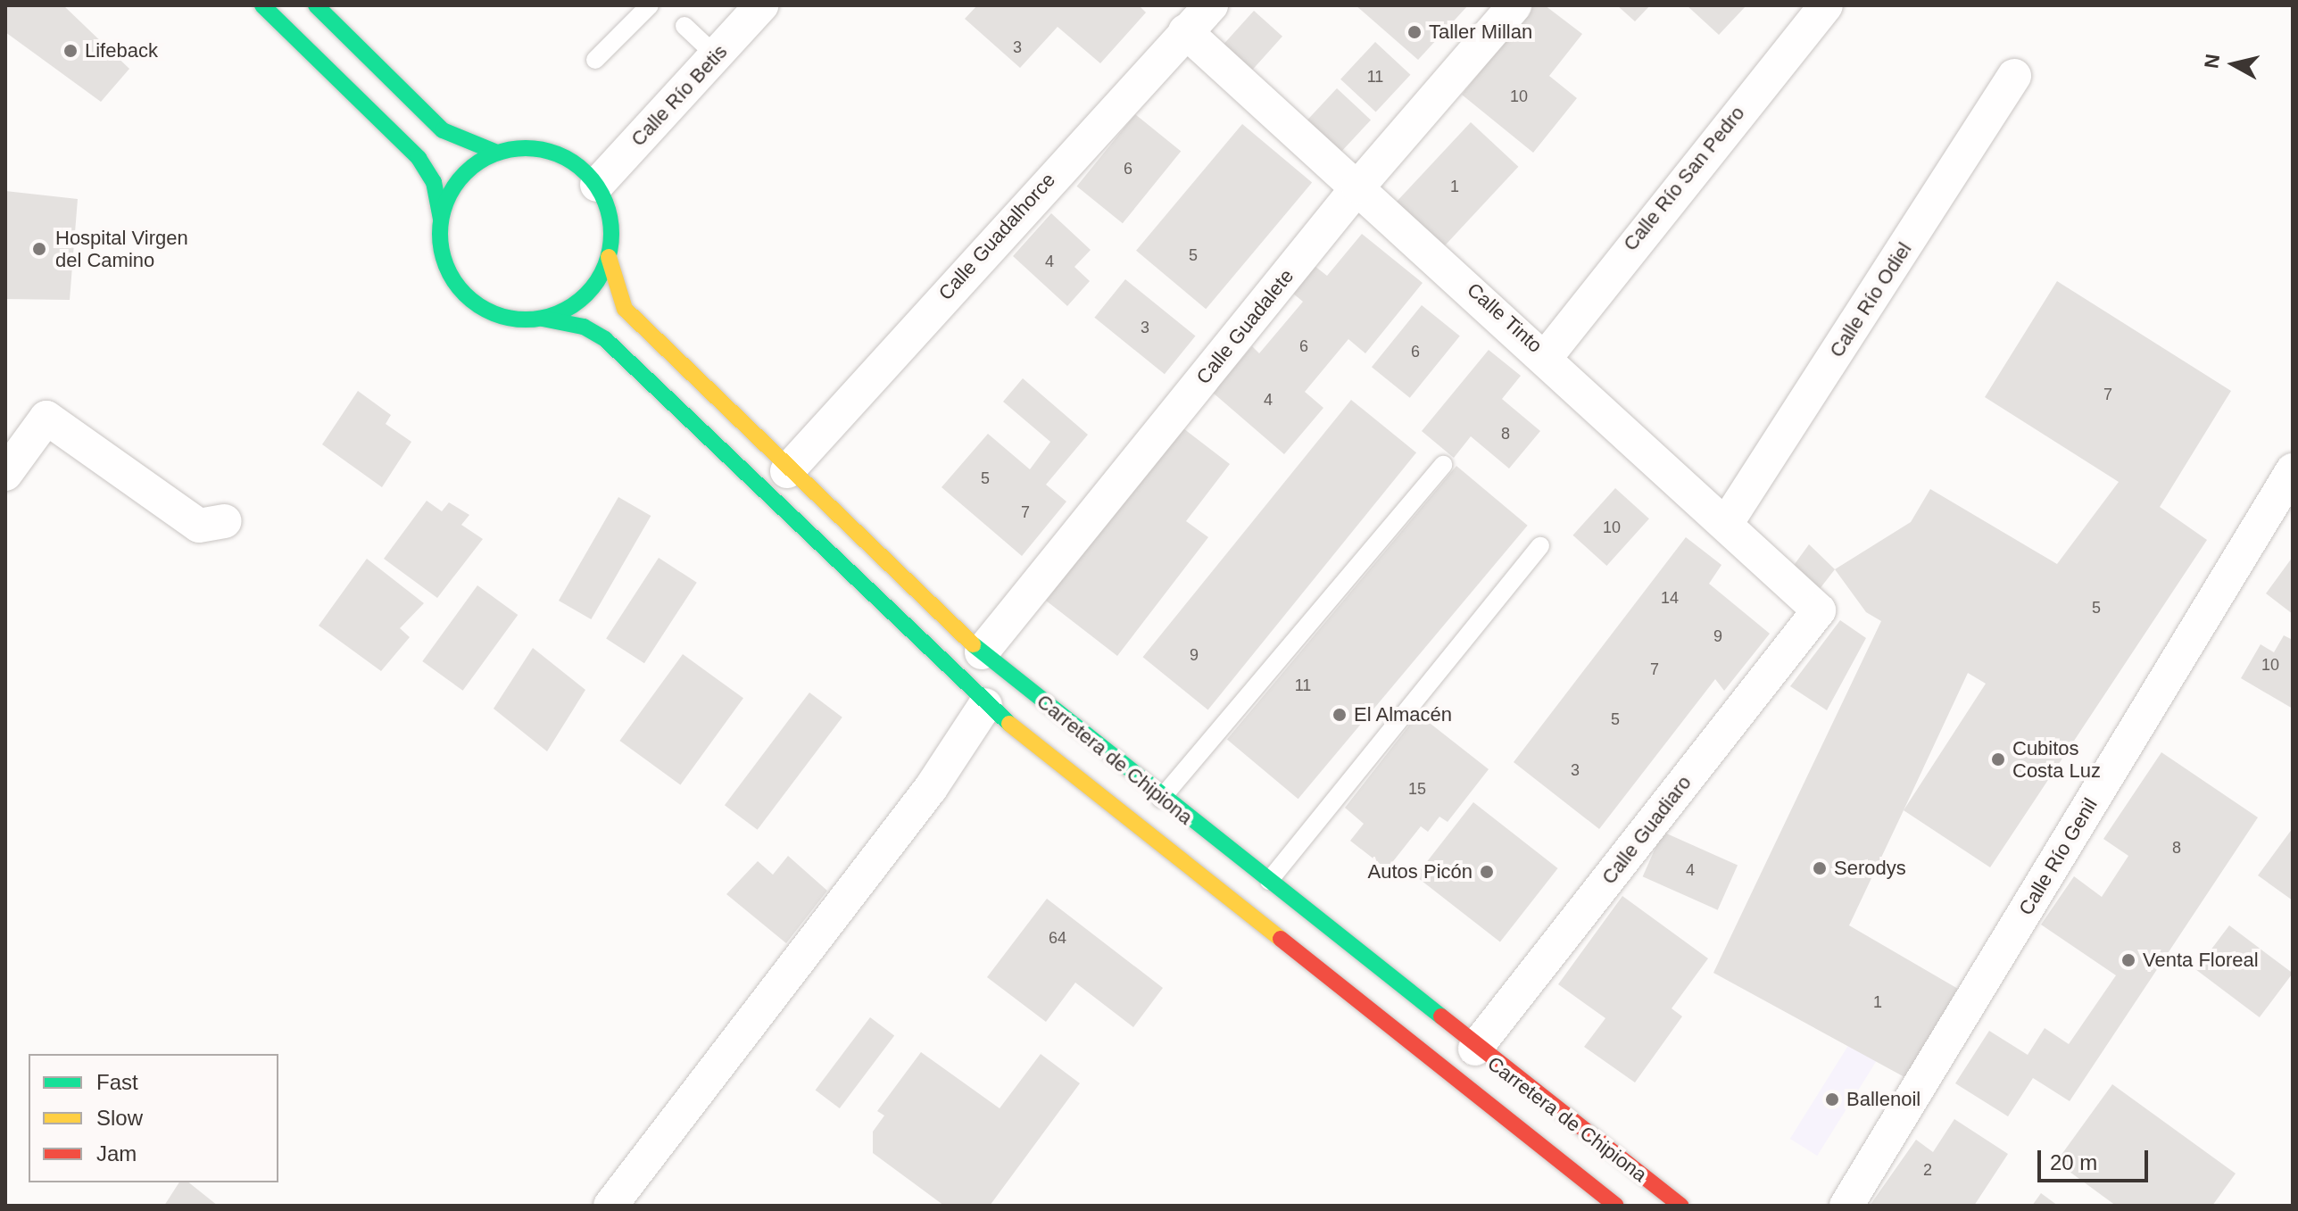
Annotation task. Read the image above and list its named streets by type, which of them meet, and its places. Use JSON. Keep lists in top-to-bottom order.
{
  "streets": {
    "main road": ["Carretera de Chipiona"],
    "street": [
      "Calle Río Betis",
      "Calle Río San Pedro",
      "Calle Guadalhorce",
      "Calle Río Odiel",
      "Calle Tinto",
      "Calle Guadalete",
      "Calle Guadiaro",
      "Calle Río Genil"
    ]
  },
  "crossings": [
    ["Calle Río Betis", "Carretera de Chipiona"],
    ["Calle Río San Pedro", "Calle Tinto"],
    ["Calle Guadalhorce", "Calle Tinto"],
    ["Calle Guadalhorce", "Carretera de Chipiona"],
    ["Calle Río Odiel", "Calle Tinto"],
    ["Calle Tinto", "Calle Guadalete"],
    ["Calle Tinto", "Calle Guadiaro"],
    ["Calle Guadalete", "Carretera de Chipiona"],
    ["Carretera de Chipiona", "Calle Guadiaro"]
  ],
  "places": [
    "Taller Millan",
    "Lifeback",
    "Hospital Virgen del Camino",
    "El Almacén",
    "Cubitos Costa Luz",
    "Serodys",
    "Autos Picón",
    "Venta Floreal",
    "Ballenoil"
  ],
  "house_numbers": [
    "3",
    "11",
    "10",
    "6",
    "1",
    "5",
    "4",
    "3",
    "6",
    "6",
    "7",
    "4",
    "8",
    "5",
    "7",
    "10",
    "14",
    "5",
    "9",
    "9",
    "10",
    "7",
    "11",
    "5",
    "3",
    "15",
    "8",
    "4",
    "64",
    "1",
    "2"
  ],
  "legend": ["Fast", "Slow", "Jam"],
  "scale_bar": "20 m",
  "north": "left"
}
